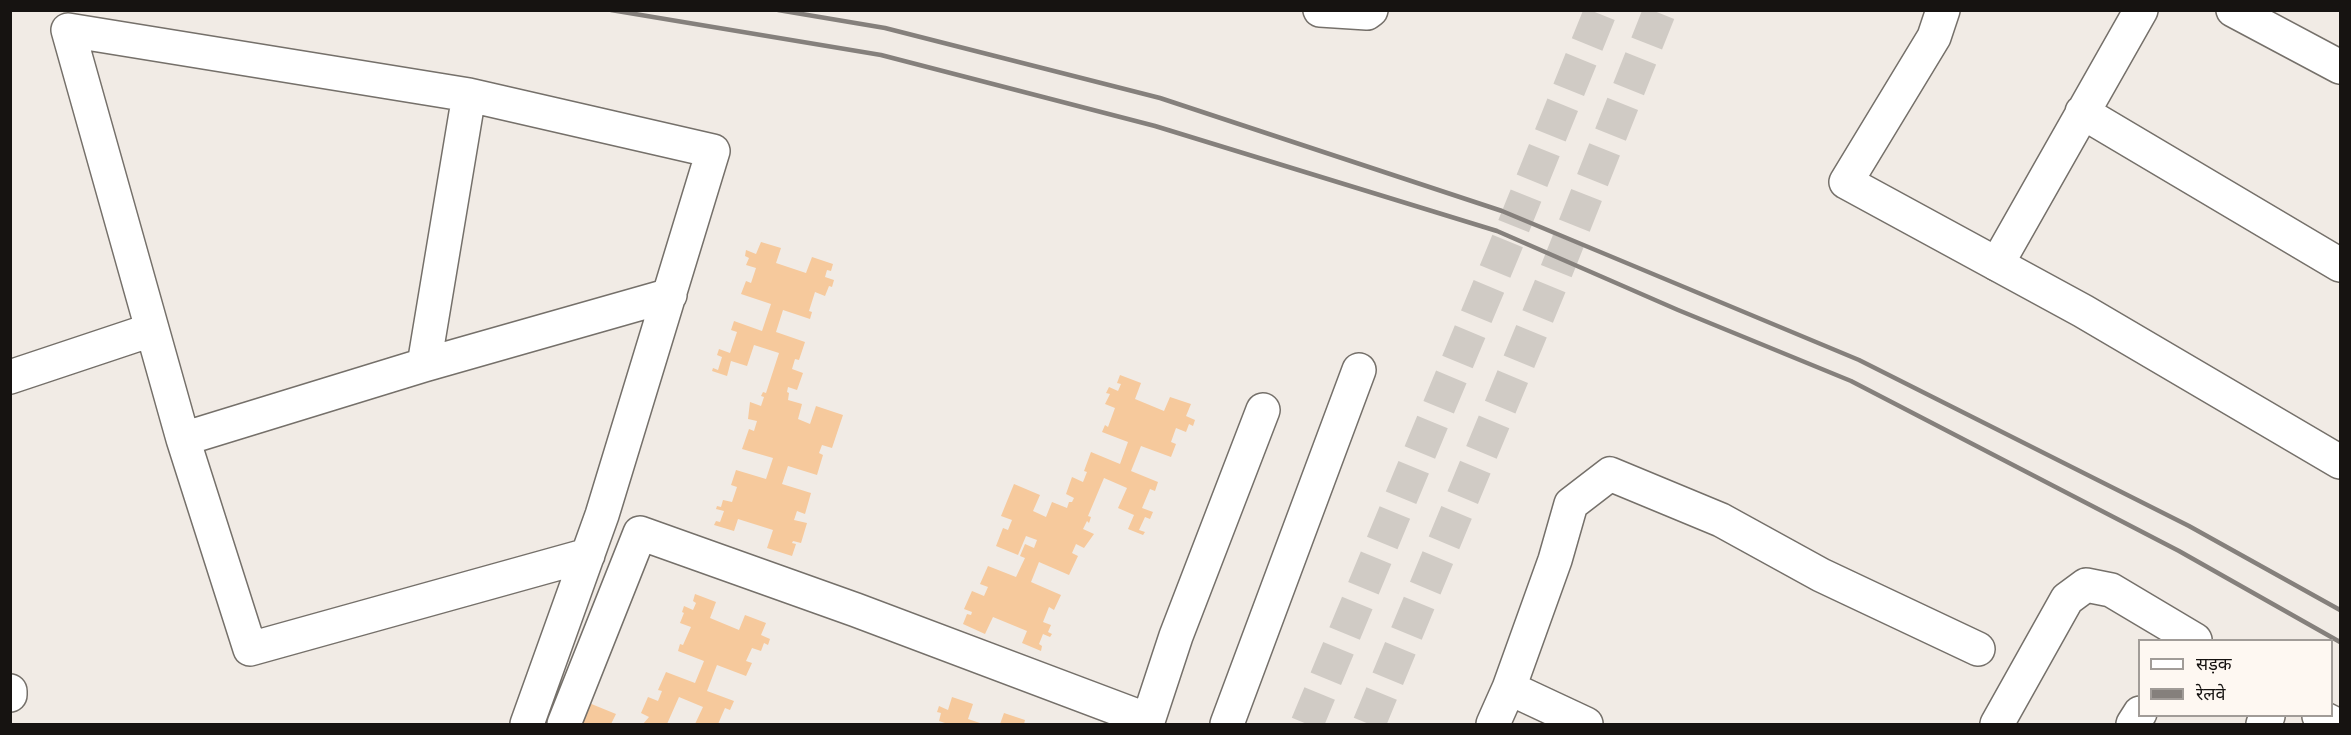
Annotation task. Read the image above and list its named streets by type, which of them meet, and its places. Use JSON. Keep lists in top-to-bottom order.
{
  "legend": ["सड़क", "रेलवे"]
}
